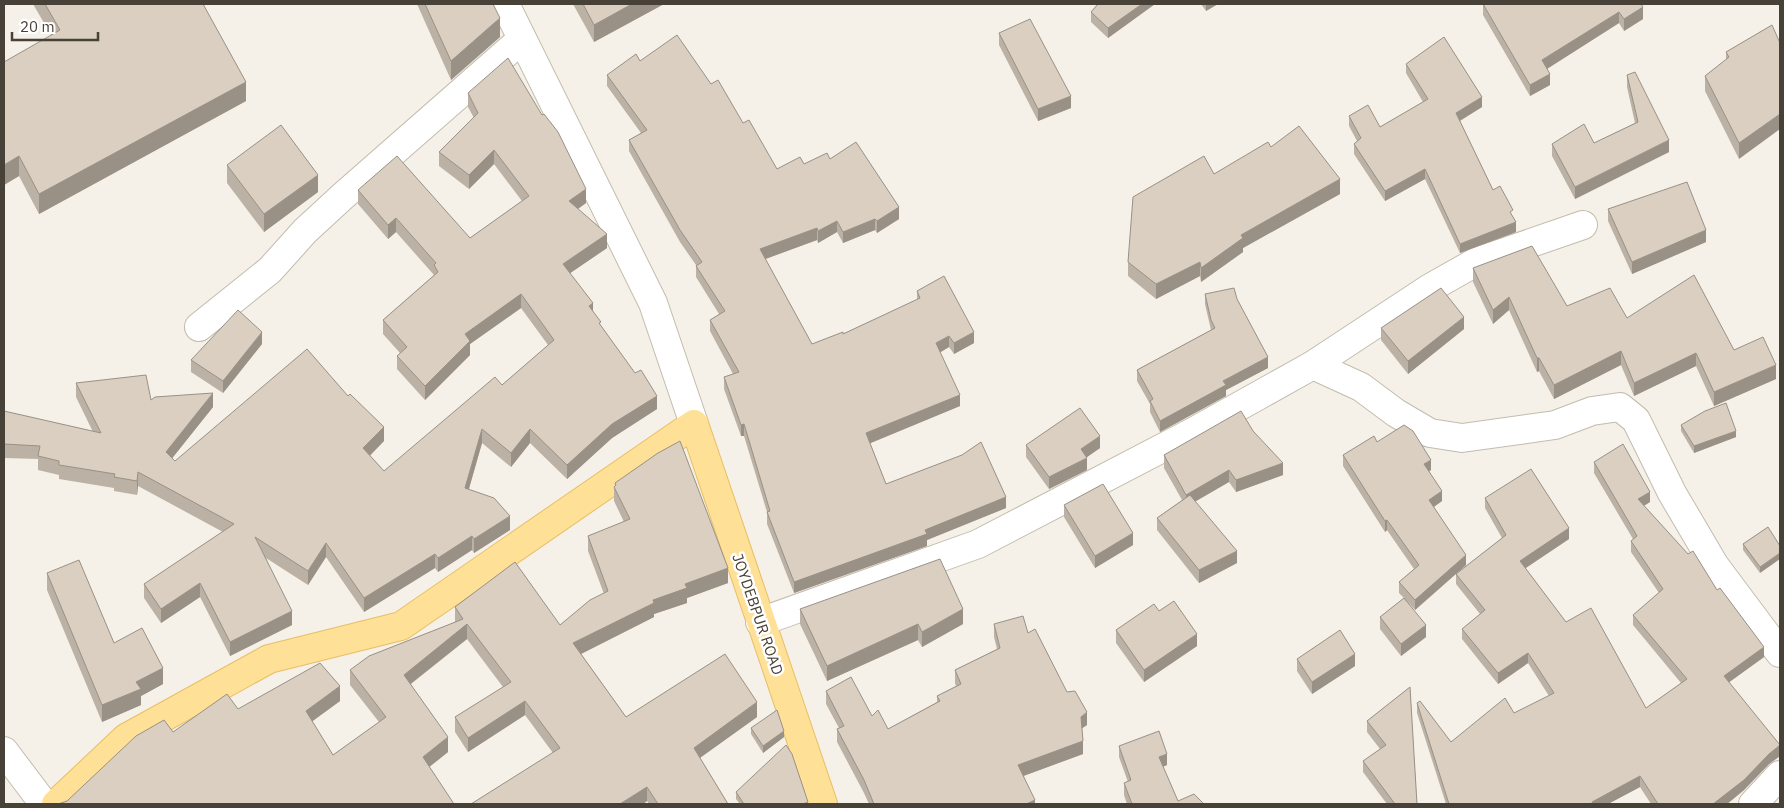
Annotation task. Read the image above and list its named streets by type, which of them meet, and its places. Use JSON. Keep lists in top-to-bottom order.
{
  "streets": {
    "main road": ["JOYDEBPUR ROAD"]
  },
  "scale_bar": "20 m"
}
